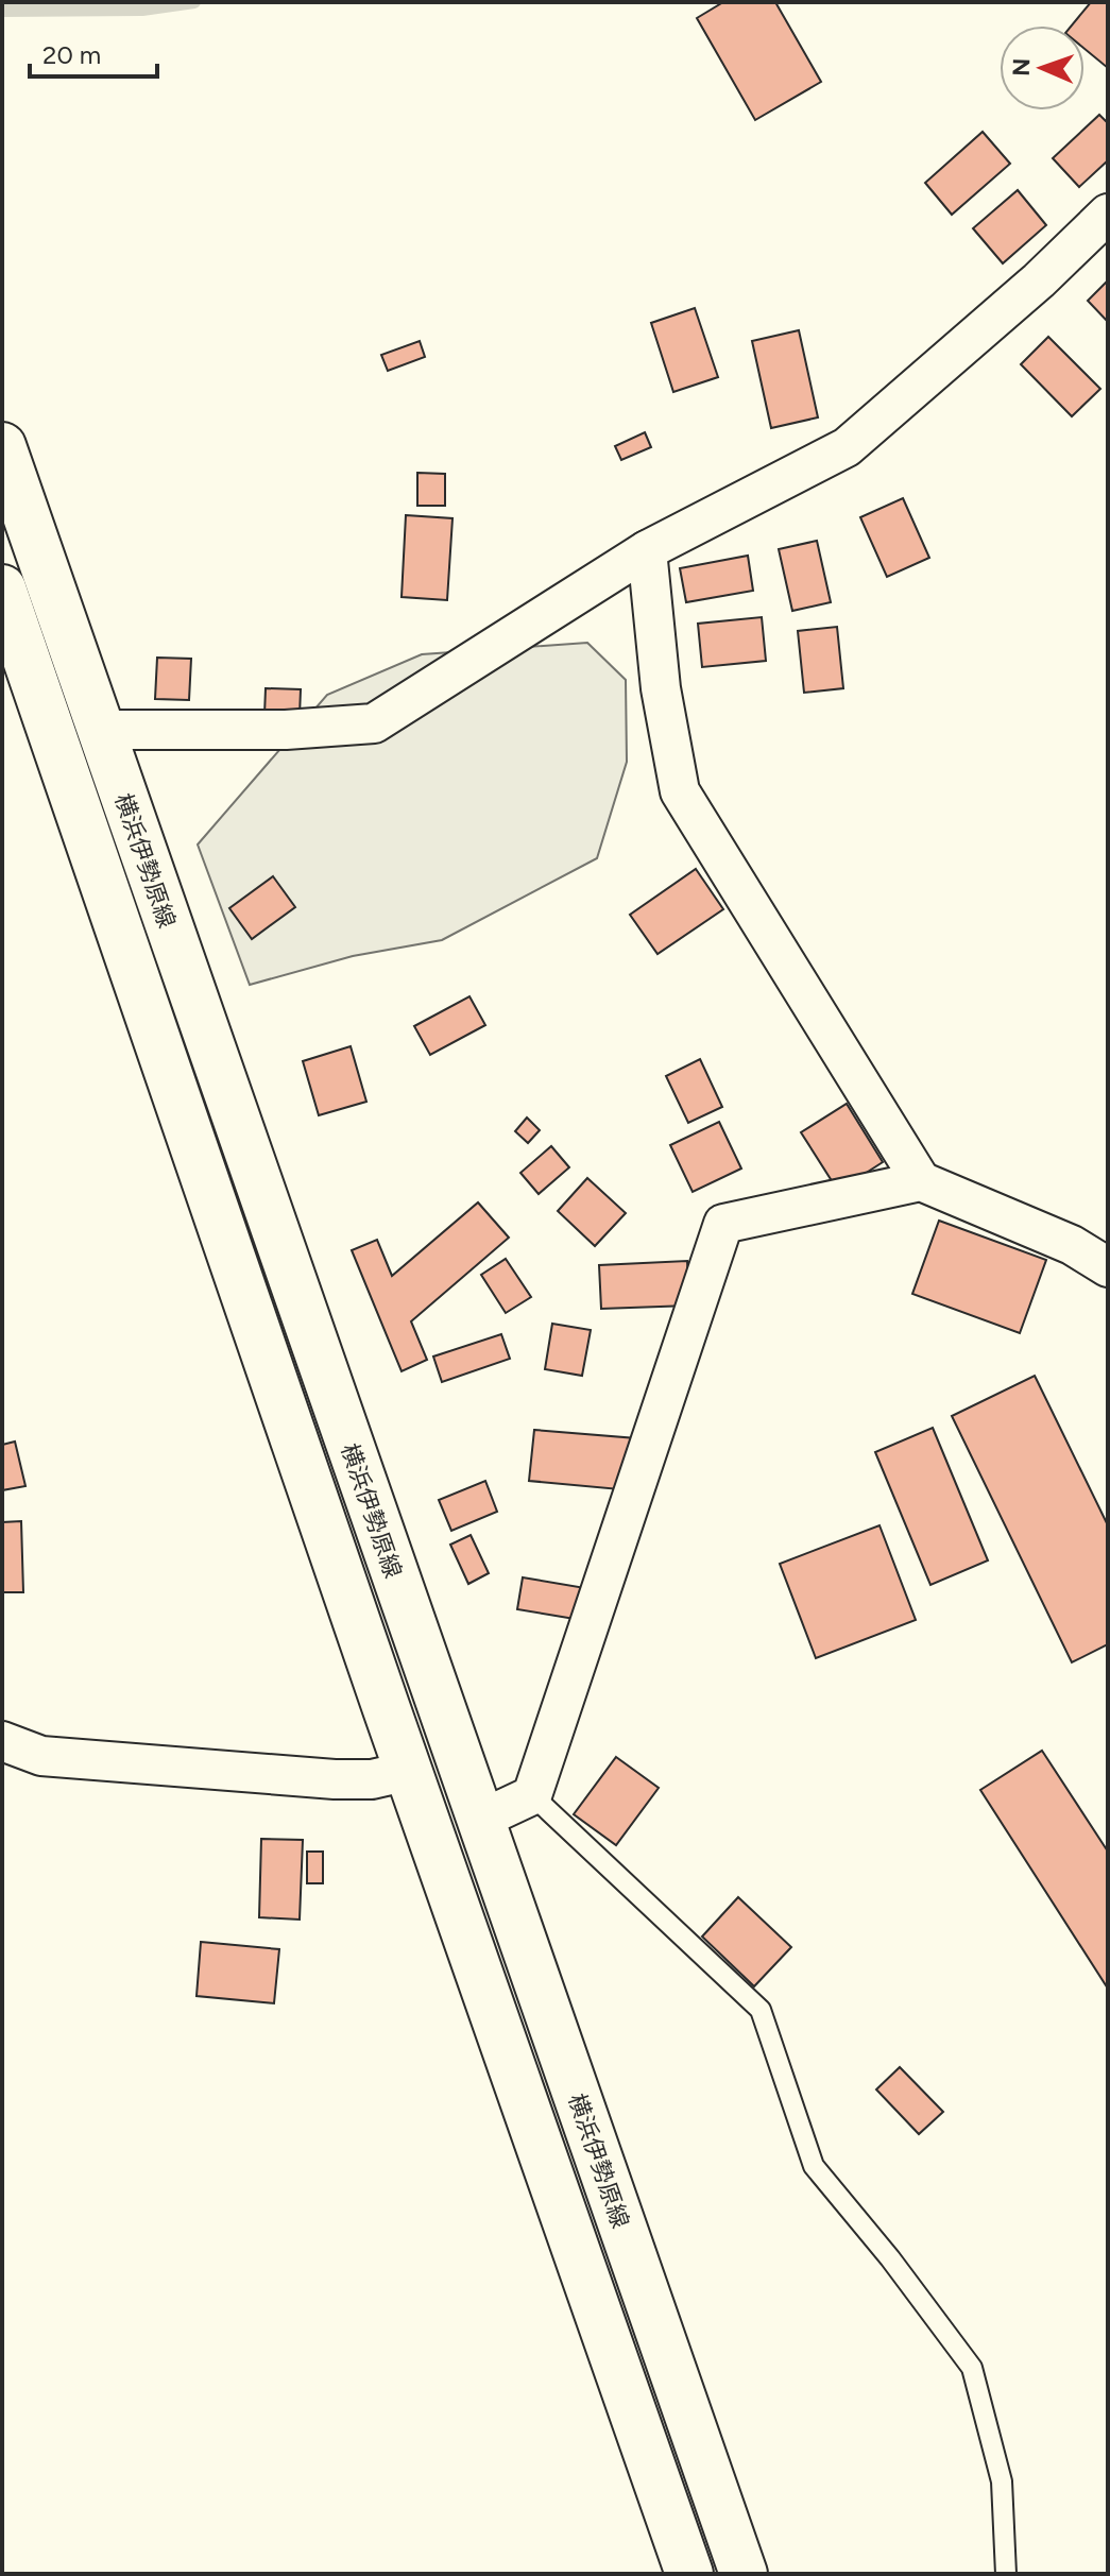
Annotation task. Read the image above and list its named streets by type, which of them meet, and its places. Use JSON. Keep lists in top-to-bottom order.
{
  "streets": {
    "main road": ["横浜伊勢原線"]
  },
  "scale_bar": "20 m",
  "north": "left"
}
